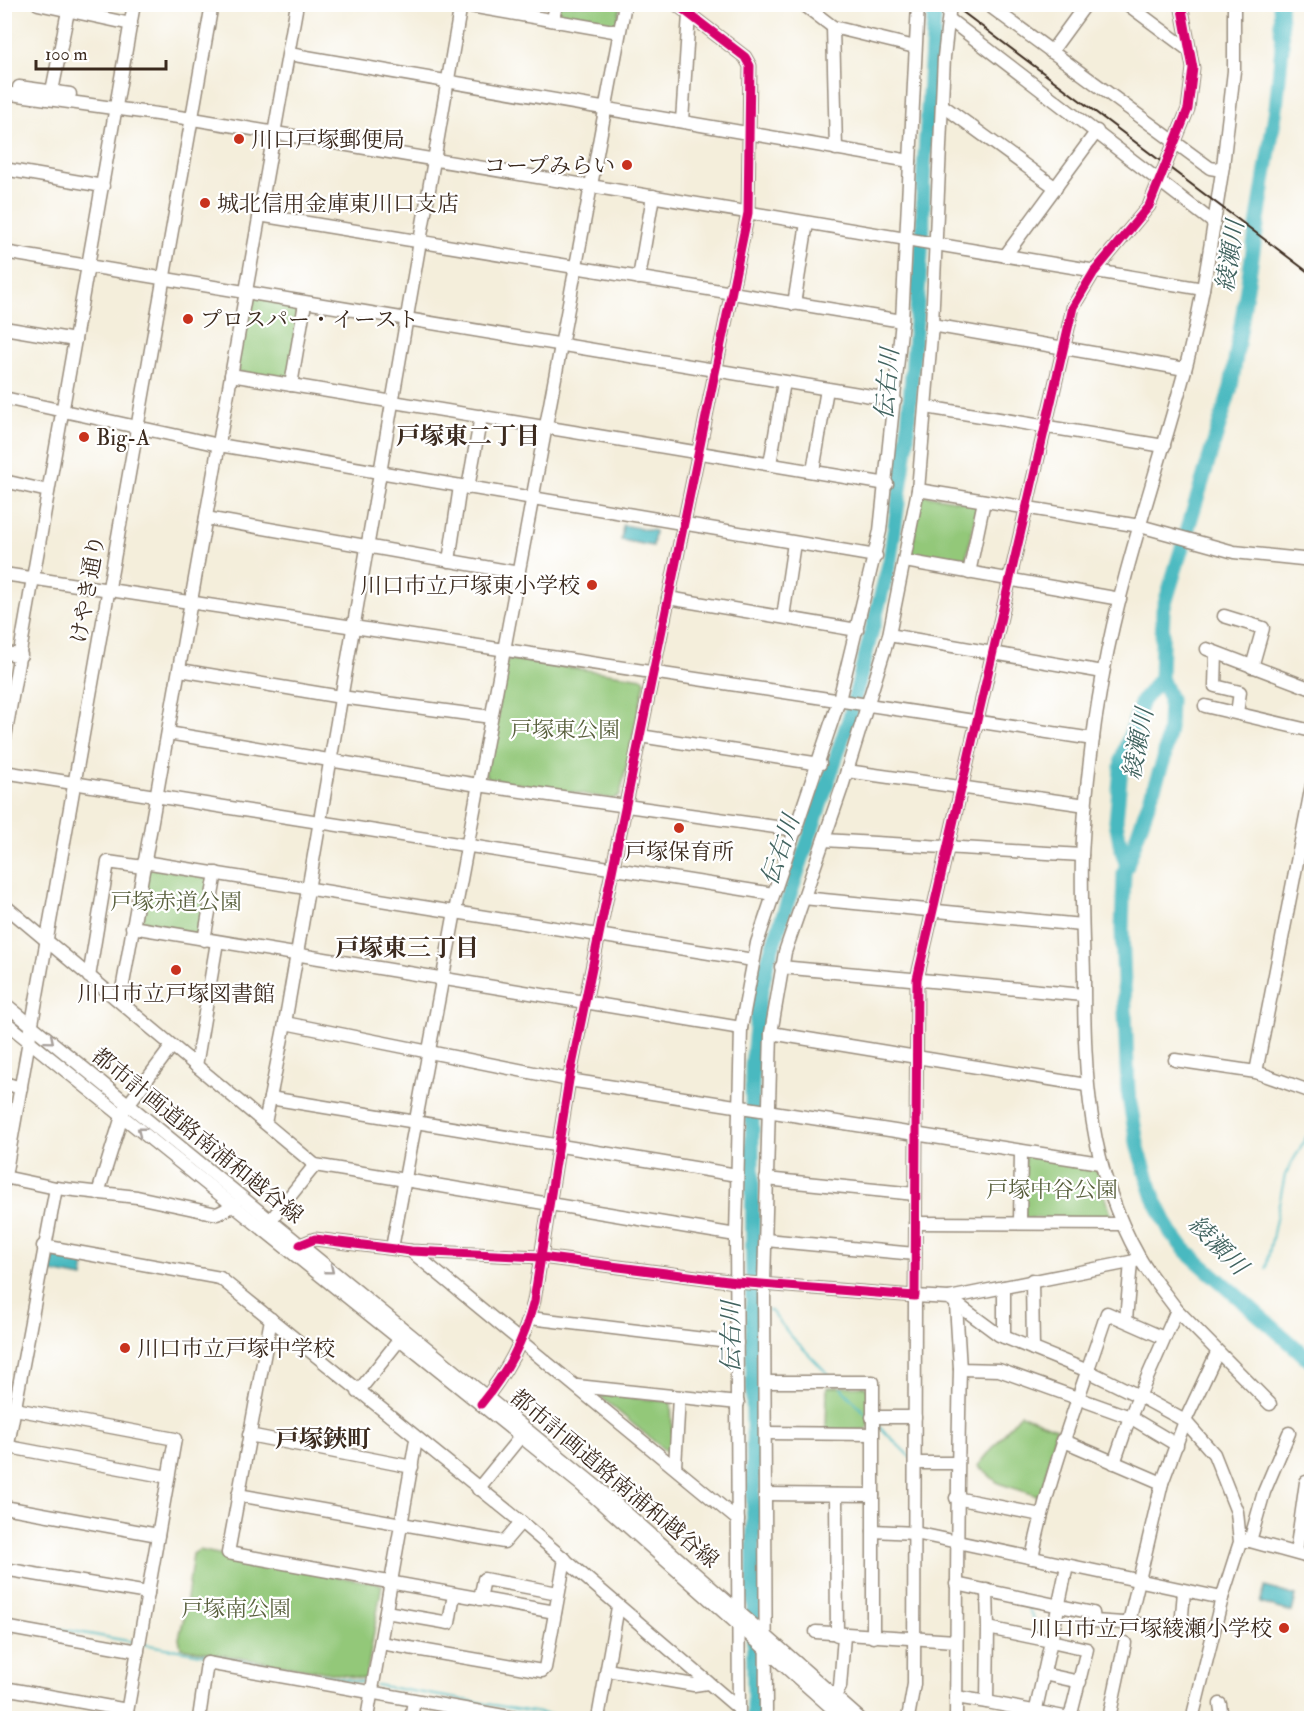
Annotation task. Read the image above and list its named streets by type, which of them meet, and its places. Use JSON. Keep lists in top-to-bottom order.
{
  "streets": {
    "street": ["けやき通り", "都市計画道路南浦和越谷線"]
  },
  "crossings": [
    ["けやき通り", "都市計画道路南浦和越谷線"]
  ],
  "districts": ["戸塚東二丁目", "戸塚東三丁目", "戸塚鋏町"],
  "water": ["綾瀬川", "伝右川"],
  "parks": [
    "戸塚東公園",
    "戸塚赤道公園",
    "戸塚中谷公園",
    "戸塚南公園"
  ],
  "places": [
    "川口戸塚郵便局",
    "コープみらい",
    "城北信用金庫東川口支店",
    "プロスパー・イースト",
    "Big-A",
    "川口市立戸塚東小学校",
    "戸塚保育所",
    "川口市立戸塚図書館",
    "川口市立戸塚中学校",
    "川口市立戸塚綾瀬小学校"
  ],
  "scale_bar": "100 m"
}
